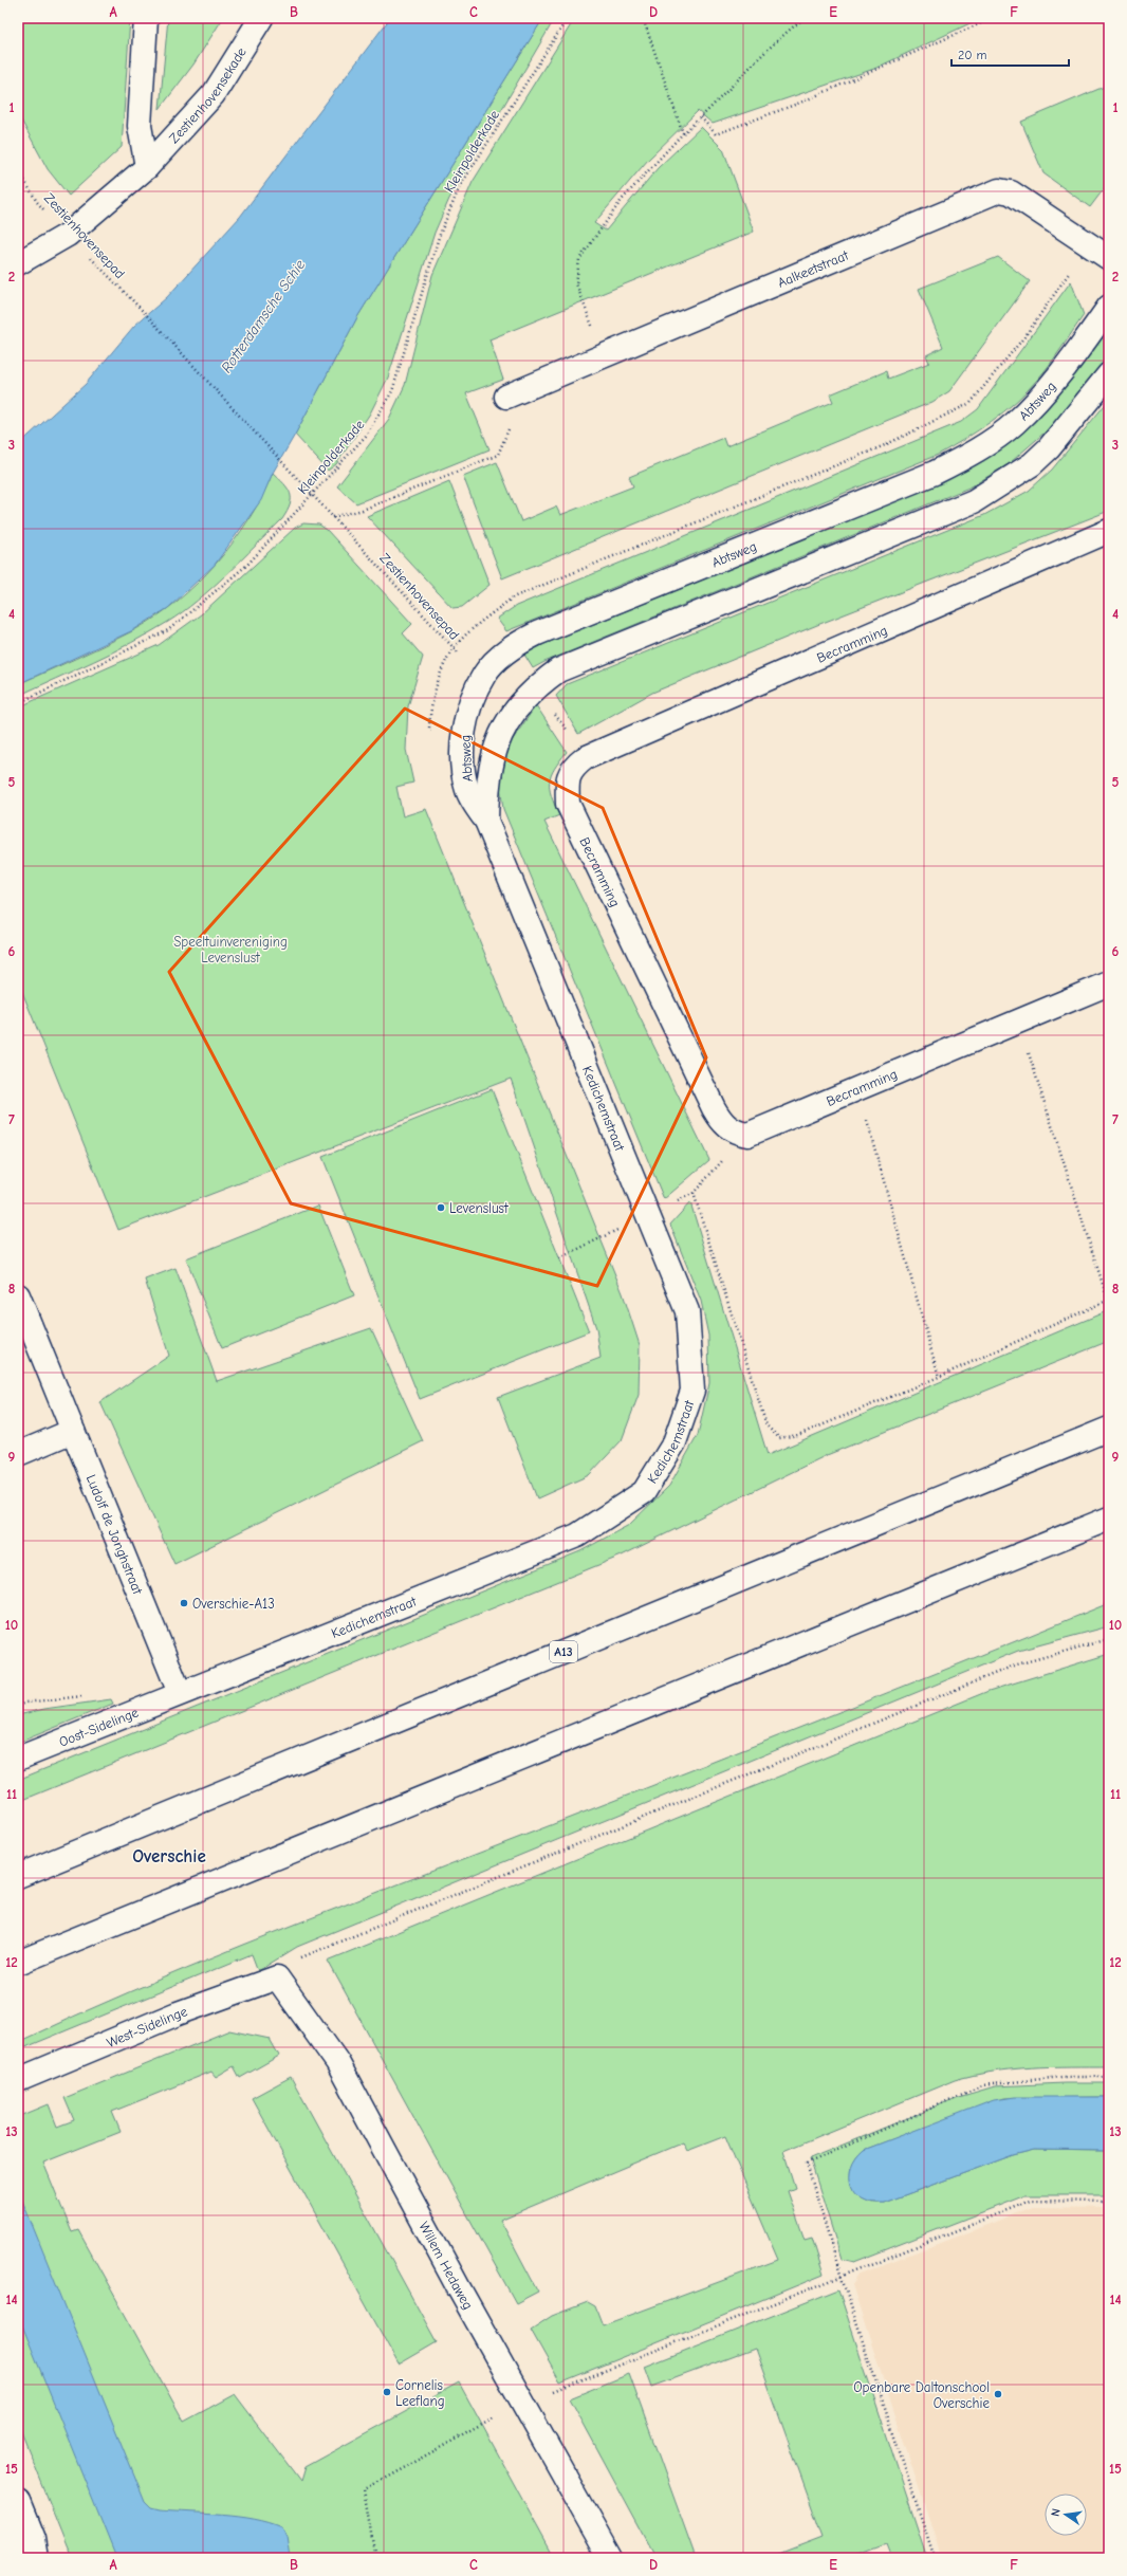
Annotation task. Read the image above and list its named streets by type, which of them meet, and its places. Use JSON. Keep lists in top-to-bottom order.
{
  "streets": {
    "main road": [
      "Zestienhovensekade",
      "Aalkeetstraat",
      "Abtsweg",
      "Becramming",
      "Kedichemstraat",
      "Ludolf de Jonghstraat",
      "A13",
      "Oost-Sidelinge",
      "West-Sidelinge",
      "Willem Hedaweg"
    ],
    "path": ["Kleinpolderkade", "Zestienhovensepad"]
  },
  "crossings": [
    ["Zestienhovensekade", "Zestienhovensepad"],
    ["Kleinpolderkade", "Zestienhovensepad"],
    ["Zestienhovensepad", "Abtsweg"],
    ["Abtsweg", "Kedichemstraat"],
    ["Kedichemstraat", "Ludolf de Jonghstraat"],
    ["Kedichemstraat", "Oost-Sidelinge"],
    ["Ludolf de Jonghstraat", "Oost-Sidelinge"],
    ["West-Sidelinge", "Willem Hedaweg"]
  ],
  "districts": ["Overschie"],
  "water": ["Rotterdamsche Schie"],
  "parks": ["Speeltuinvereniging Levenslust"],
  "places": [
    "Levenslust",
    "Overschie-A13",
    "Cornelis Leeflang",
    "Openbare Daltonschool Overschie"
  ],
  "scale_bar": "20 m",
  "north": "left",
  "grid": {
    "columns": [
      "A",
      "B",
      "C",
      "D",
      "E",
      "F"
    ],
    "rows": [
      "1",
      "2",
      "3",
      "4",
      "5",
      "6",
      "7",
      "8",
      "9",
      "10",
      "11",
      "12",
      "13",
      "14",
      "15"
    ]
  }
}
